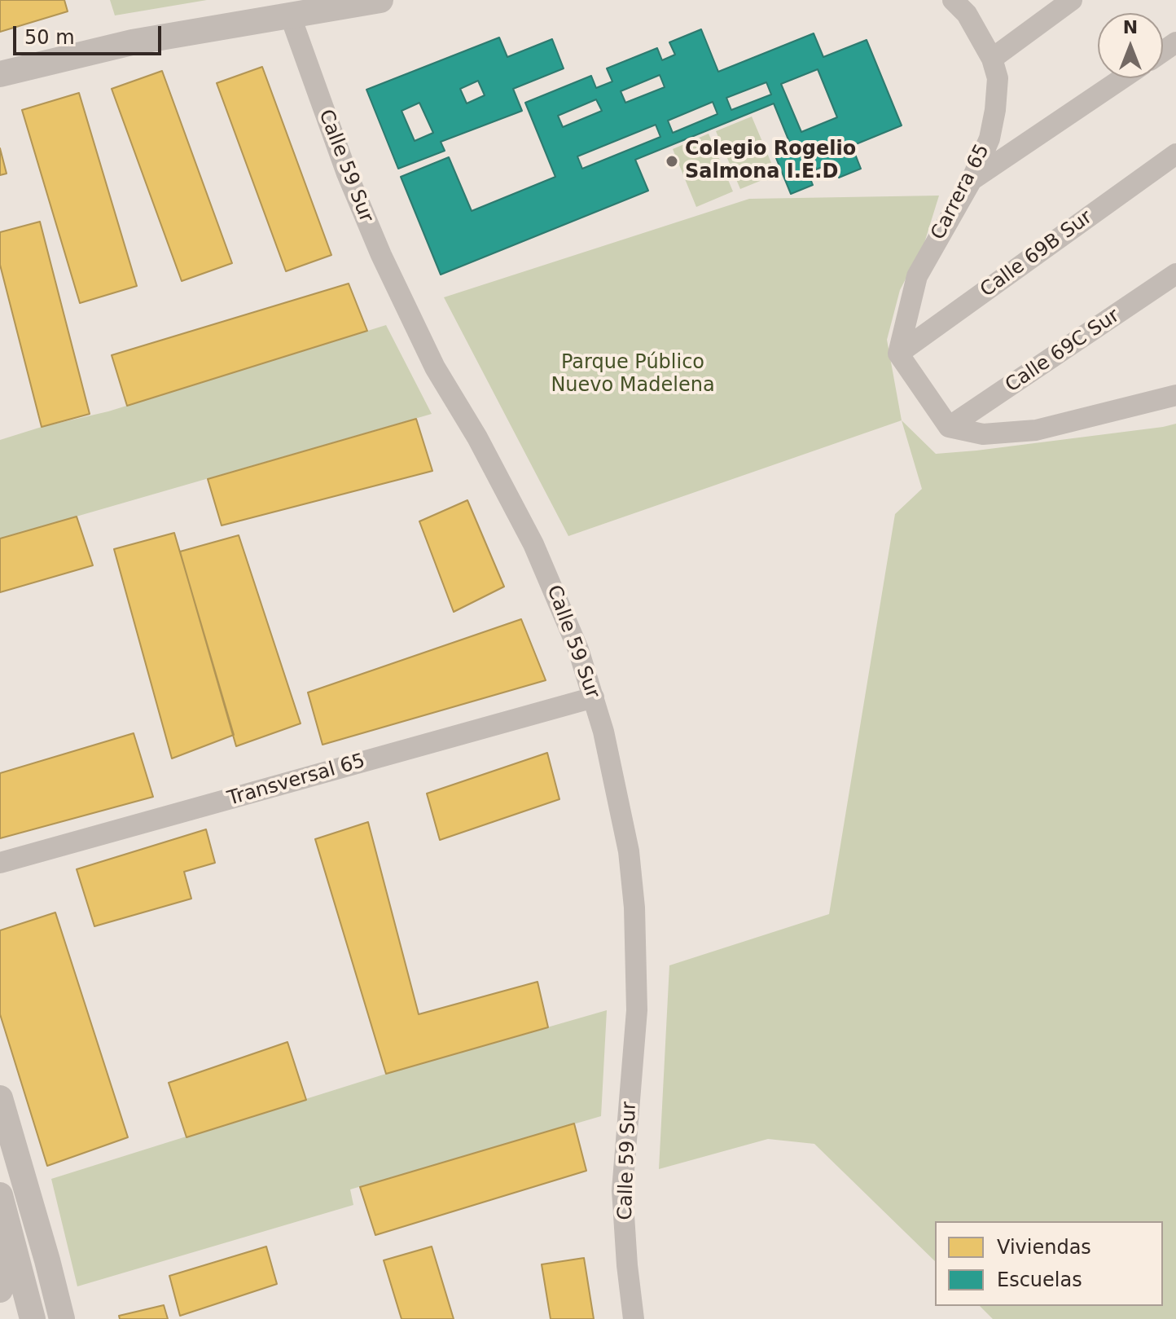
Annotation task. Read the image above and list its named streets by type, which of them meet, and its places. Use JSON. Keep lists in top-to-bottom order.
{
  "streets": {
    "street": [
      "Calle 59 Sur",
      "Carrera 65",
      "Calle 69B Sur",
      "Calle 69C Sur",
      "Transversal 65"
    ]
  },
  "crossings": [
    ["Calle 59 Sur", "Transversal 65"],
    ["Carrera 65", "Calle 69B Sur"]
  ],
  "parks": ["Parque Público Nuevo Madelena"],
  "places": ["Colegio Rogelio Salmona I.E.D"],
  "legend": ["Viviendas", "Escuelas"],
  "scale_bar": "50 m",
  "north": "top"
}
